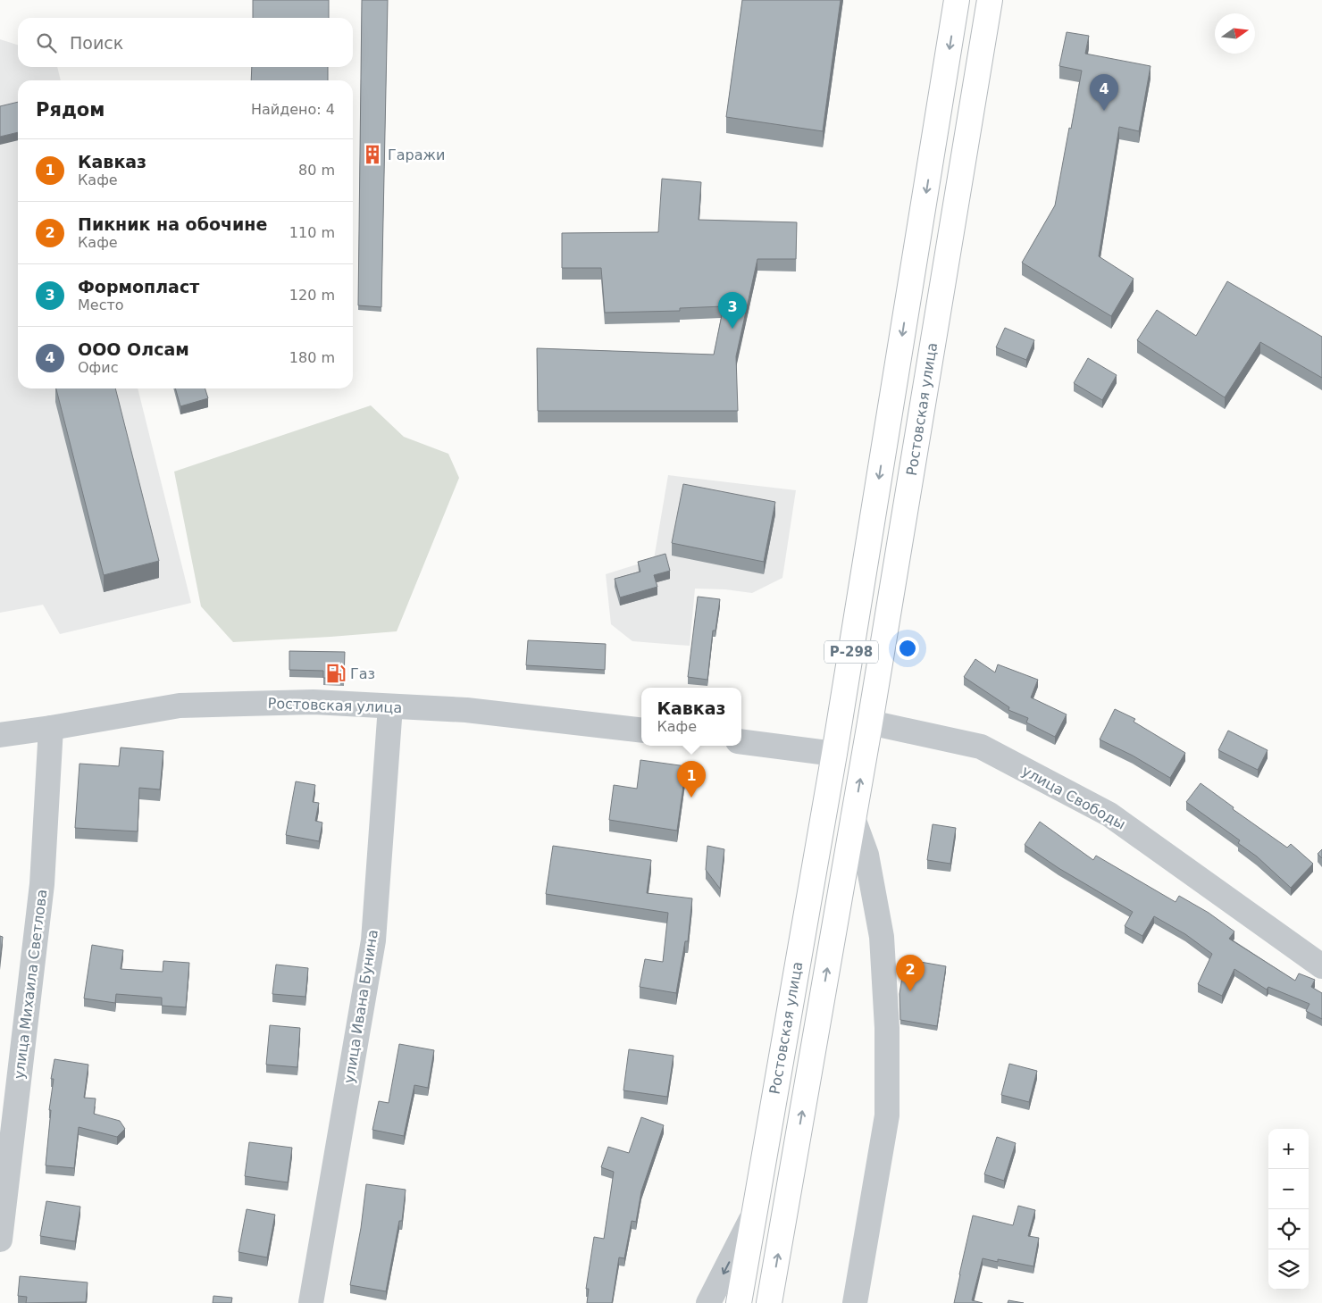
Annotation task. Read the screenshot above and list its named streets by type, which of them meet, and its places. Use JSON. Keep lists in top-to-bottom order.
{
  "streets": {
    "highway": ["Ростовская улица", "Р-298"],
    "street": ["улица Свободы", "улица Михаила Светлова", "улица Ивана Бунина"]
  },
  "crossings": [
    ["Ростовская улица", "улица Свободы"],
    ["Ростовская улица", "улица Михаила Светлова"],
    ["Ростовская улица", "улица Ивана Бунина"]
  ],
  "places": {
    "building": ["Гаражи"],
    "fuel station": ["Газ"]
  },
  "north": "right",
  "page": {
    "search": "Поиск",
    "pins": [
      "4",
      "3",
      "1",
      "2"
    ],
    "heading": ["Рядом", "Найдено: 4"],
    "list": [
      {
        "mark": "1",
        "name": "Кавказ",
        "note": "Кафе",
        "value": "80 m"
      },
      {
        "mark": "2",
        "name": "Пикник на обочине",
        "note": "Кафе",
        "value": "110 m"
      },
      {
        "mark": "3",
        "name": "Формопласт",
        "note": "Место",
        "value": "120 m"
      },
      {
        "mark": "4",
        "name": "ООО Олсам",
        "note": "Офис",
        "value": "180 m"
      }
    ],
    "popup": ["Кавказ", "Кафе"],
    "map_buttons": ["+", "−"]
  }
}
